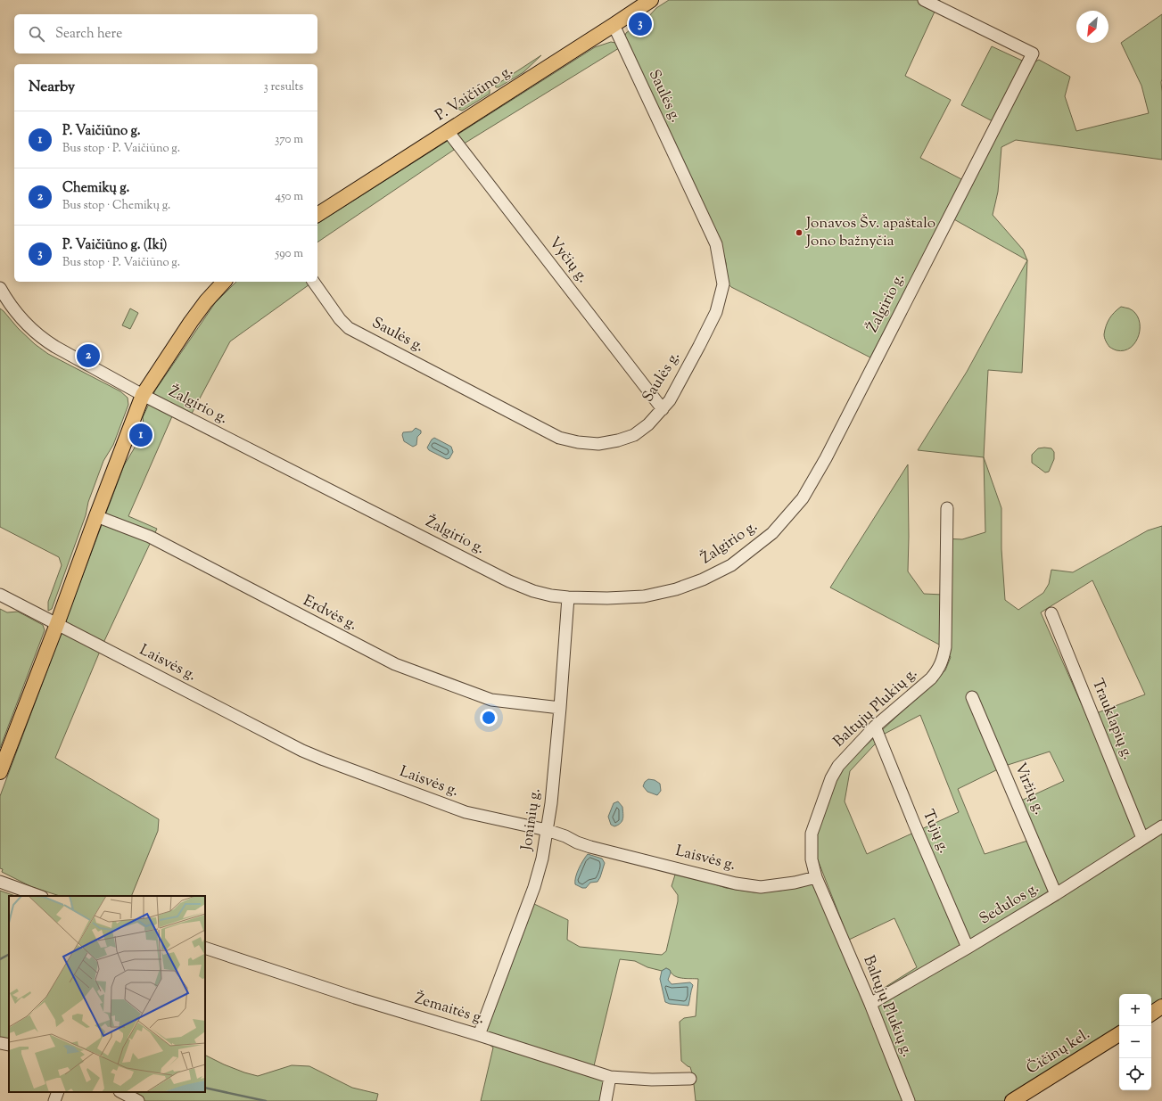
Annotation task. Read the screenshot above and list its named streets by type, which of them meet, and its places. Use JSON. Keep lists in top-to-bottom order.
{
  "streets": {
    "main road": ["P. Vaičiūno g.", "Čičinų kel."],
    "street": [
      "Saulės g.",
      "Vyčių g.",
      "Žalgirio g.",
      "Erdvės g.",
      "Laisvės g.",
      "Baltųjų Plukių g.",
      "Trauklapių g.",
      "Viržių g.",
      "Joninių g.",
      "Tujų g.",
      "Sedulos g.",
      "Žemaitės g."
    ]
  },
  "crossings": [
    ["P. Vaičiūno g.", "Saulės g."],
    ["P. Vaičiūno g.", "Vyčių g."],
    ["Saulės g.", "Vyčių g."],
    ["Žalgirio g.", "Joninių g."],
    ["Erdvės g.", "Joninių g."],
    ["Laisvės g.", "Baltųjų Plukių g."],
    ["Laisvės g.", "Joninių g."],
    ["Baltųjų Plukių g.", "Tujų g."],
    ["Baltųjų Plukių g.", "Sedulos g."],
    ["Trauklapių g.", "Sedulos g."],
    ["Viržių g.", "Sedulos g."],
    ["Joninių g.", "Žemaitės g."],
    ["Tujų g.", "Sedulos g."]
  ],
  "places": ["Jonavos Šv. apaštalo Jono bažnyčia"],
  "north": "bottom left",
  "page": {
    "pins": ["3", "2", "1"],
    "search": "Search here",
    "heading": ["Nearby", "3 results"],
    "list": [
      {
        "mark": "1",
        "name": "P. Vaičiūno g.",
        "note": "Bus stop · P. Vaičiūno g.",
        "value": "370 m"
      },
      {
        "mark": "2",
        "name": "Chemikų g.",
        "note": "Bus stop · Chemikų g.",
        "value": "450 m"
      },
      {
        "mark": "3",
        "name": "P. Vaičiūno g. (Iki)",
        "note": "Bus stop · P. Vaičiūno g.",
        "value": "590 m"
      }
    ],
    "map_buttons": ["+", "−"]
  }
}
